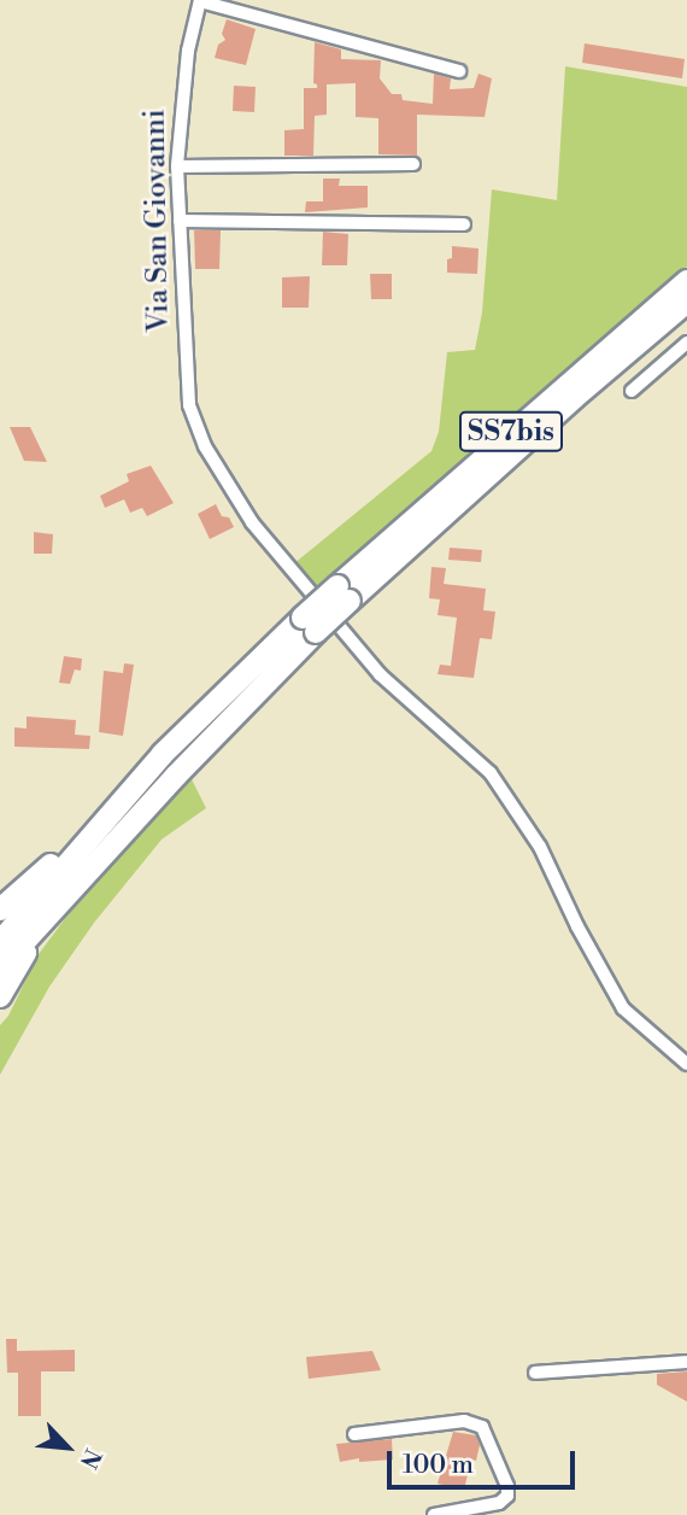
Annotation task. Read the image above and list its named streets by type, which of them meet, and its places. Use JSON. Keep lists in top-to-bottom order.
{
  "streets": {
    "highway": ["SS7bis"],
    "street": ["Via San Giovanni"]
  },
  "scale_bar": "100 m",
  "north": "bottom right"
}
